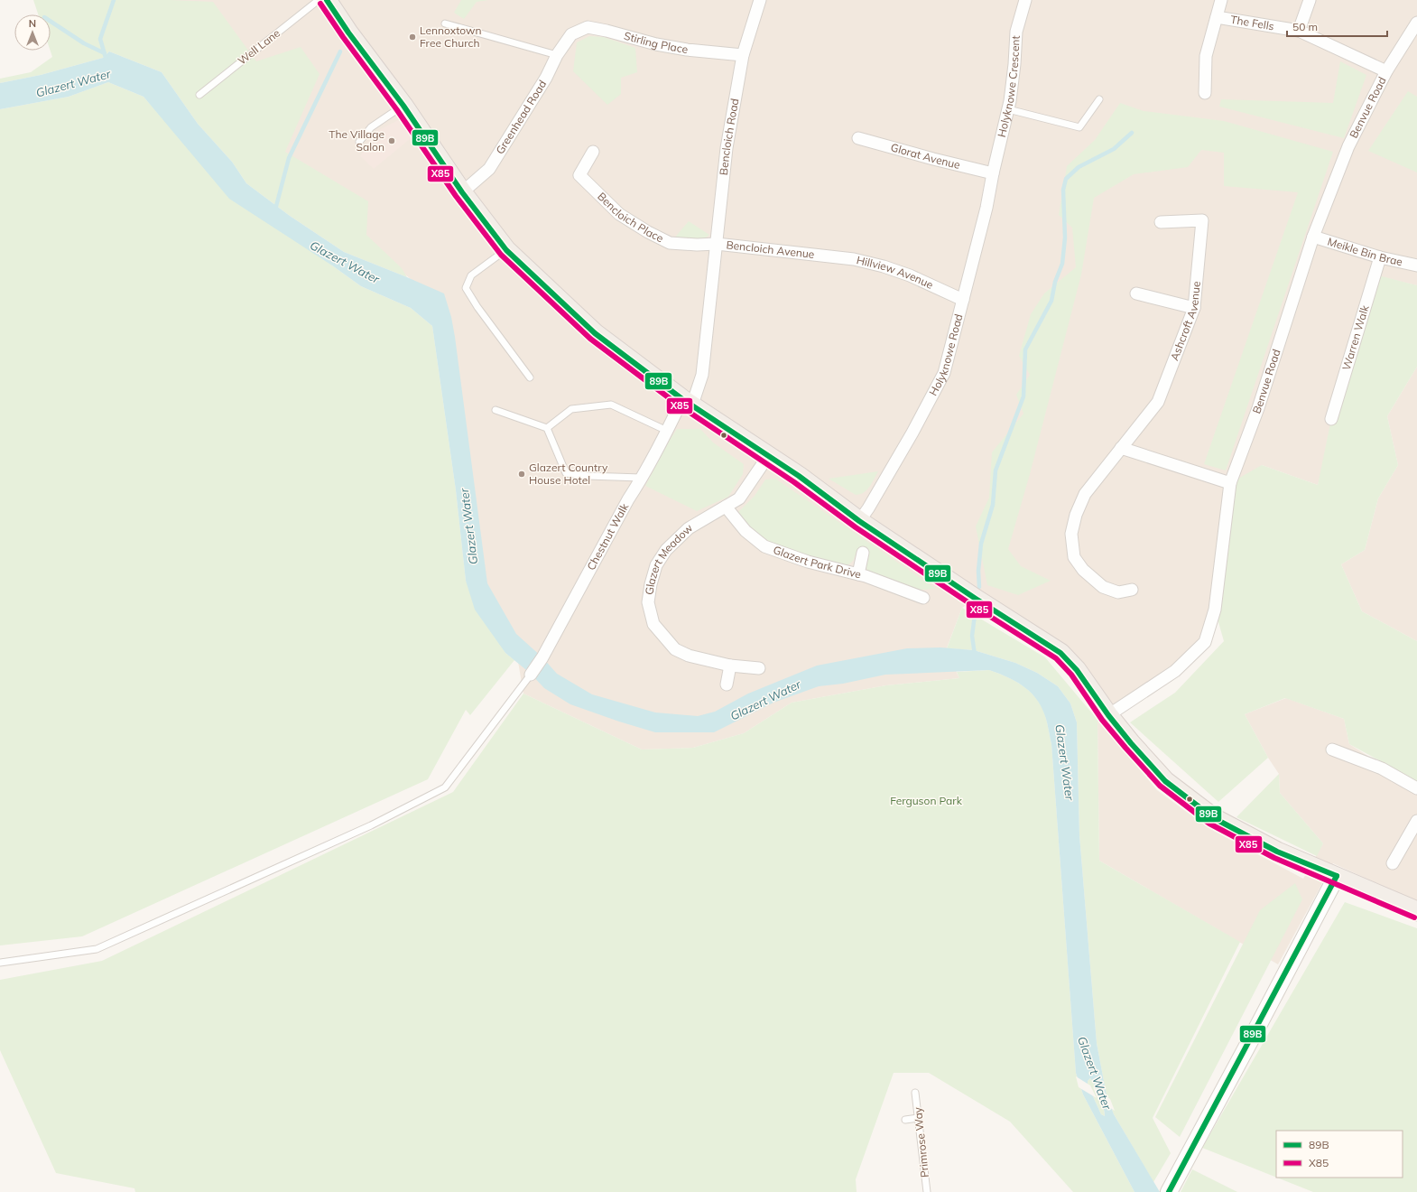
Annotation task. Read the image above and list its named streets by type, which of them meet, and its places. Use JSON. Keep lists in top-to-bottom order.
{
  "streets": {
    "street": [
      "The Fells",
      "Stirling Place",
      "Holyknowe Crescent",
      "Benvue Road",
      "Greenhead Road",
      "Bencloich Road",
      "Glorat Avenue",
      "Bencloich Place",
      "Bencloich Avenue",
      "Meikle Bin Brae",
      "Hillview Avenue",
      "Ashcroft Avenue",
      "Warren Walk",
      "Holyknowe Road",
      "Chestnut Walk",
      "Glazert Meadow",
      "Glazert Park Drive"
    ],
    "lane": ["Well Lane", "Primrose Way"]
  },
  "crossings": [
    ["The Fells", "Benvue Road"],
    ["Stirling Place", "Greenhead Road"],
    ["Stirling Place", "Bencloich Road"],
    ["Holyknowe Crescent", "Glorat Avenue"],
    ["Holyknowe Crescent", "Holyknowe Road"],
    ["Benvue Road", "Meikle Bin Brae"],
    ["Bencloich Road", "Bencloich Place"],
    ["Bencloich Road", "Bencloich Avenue"],
    ["Bencloich Road", "Chestnut Walk"],
    ["Glorat Avenue", "Holyknowe Road"],
    ["Bencloich Place", "Bencloich Avenue"],
    ["Bencloich Avenue", "Hillview Avenue"],
    ["Meikle Bin Brae", "Warren Walk"],
    ["Hillview Avenue", "Holyknowe Road"],
    ["Glazert Meadow", "Glazert Park Drive"]
  ],
  "water": ["Glazert Water"],
  "parks": ["Ferguson Park"],
  "places": ["Lennoxtown Free Church", "The Village Salon", "Glazert Country House Hotel"],
  "lines": ["transit line 89B", "transit line X85"],
  "legend": ["89B", "X85"],
  "scale_bar": "50 m",
  "north": "top"
}
